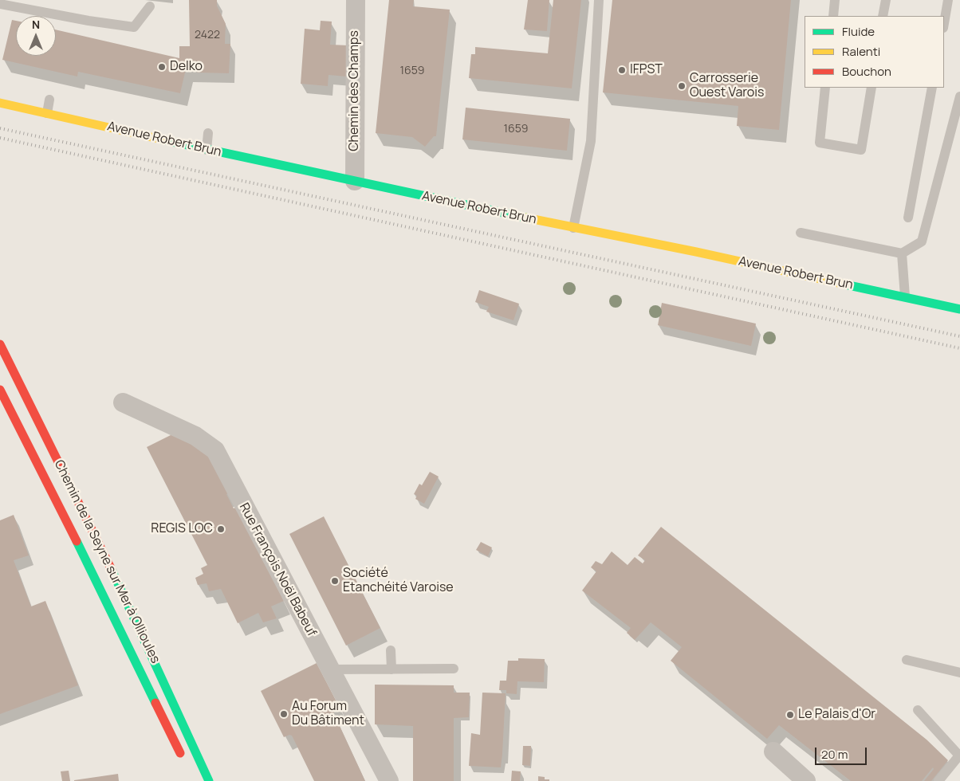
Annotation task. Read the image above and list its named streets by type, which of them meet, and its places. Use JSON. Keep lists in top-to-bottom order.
{
  "streets": {
    "street": [
      "Chemin des Champs",
      "Avenue Robert Brun",
      "Chemin de la Seyne sur Mer à Ollioules",
      "Rue François Noël Babeuf"
    ]
  },
  "crossings": [
    ["Chemin des Champs", "Avenue Robert Brun"]
  ],
  "places": [
    "Delko",
    "IFPST",
    "Carrosserie Ouest Varois",
    "REGIS LOC",
    "Société Etanchéité Varoise",
    "Au Forum Du Bâtiment",
    "Le Palais d'Or"
  ],
  "house_numbers": ["2422", "1659", "1659"],
  "legend": ["Fluide", "Ralenti", "Bouchon"],
  "scale_bar": "20 m",
  "north": "top"
}
